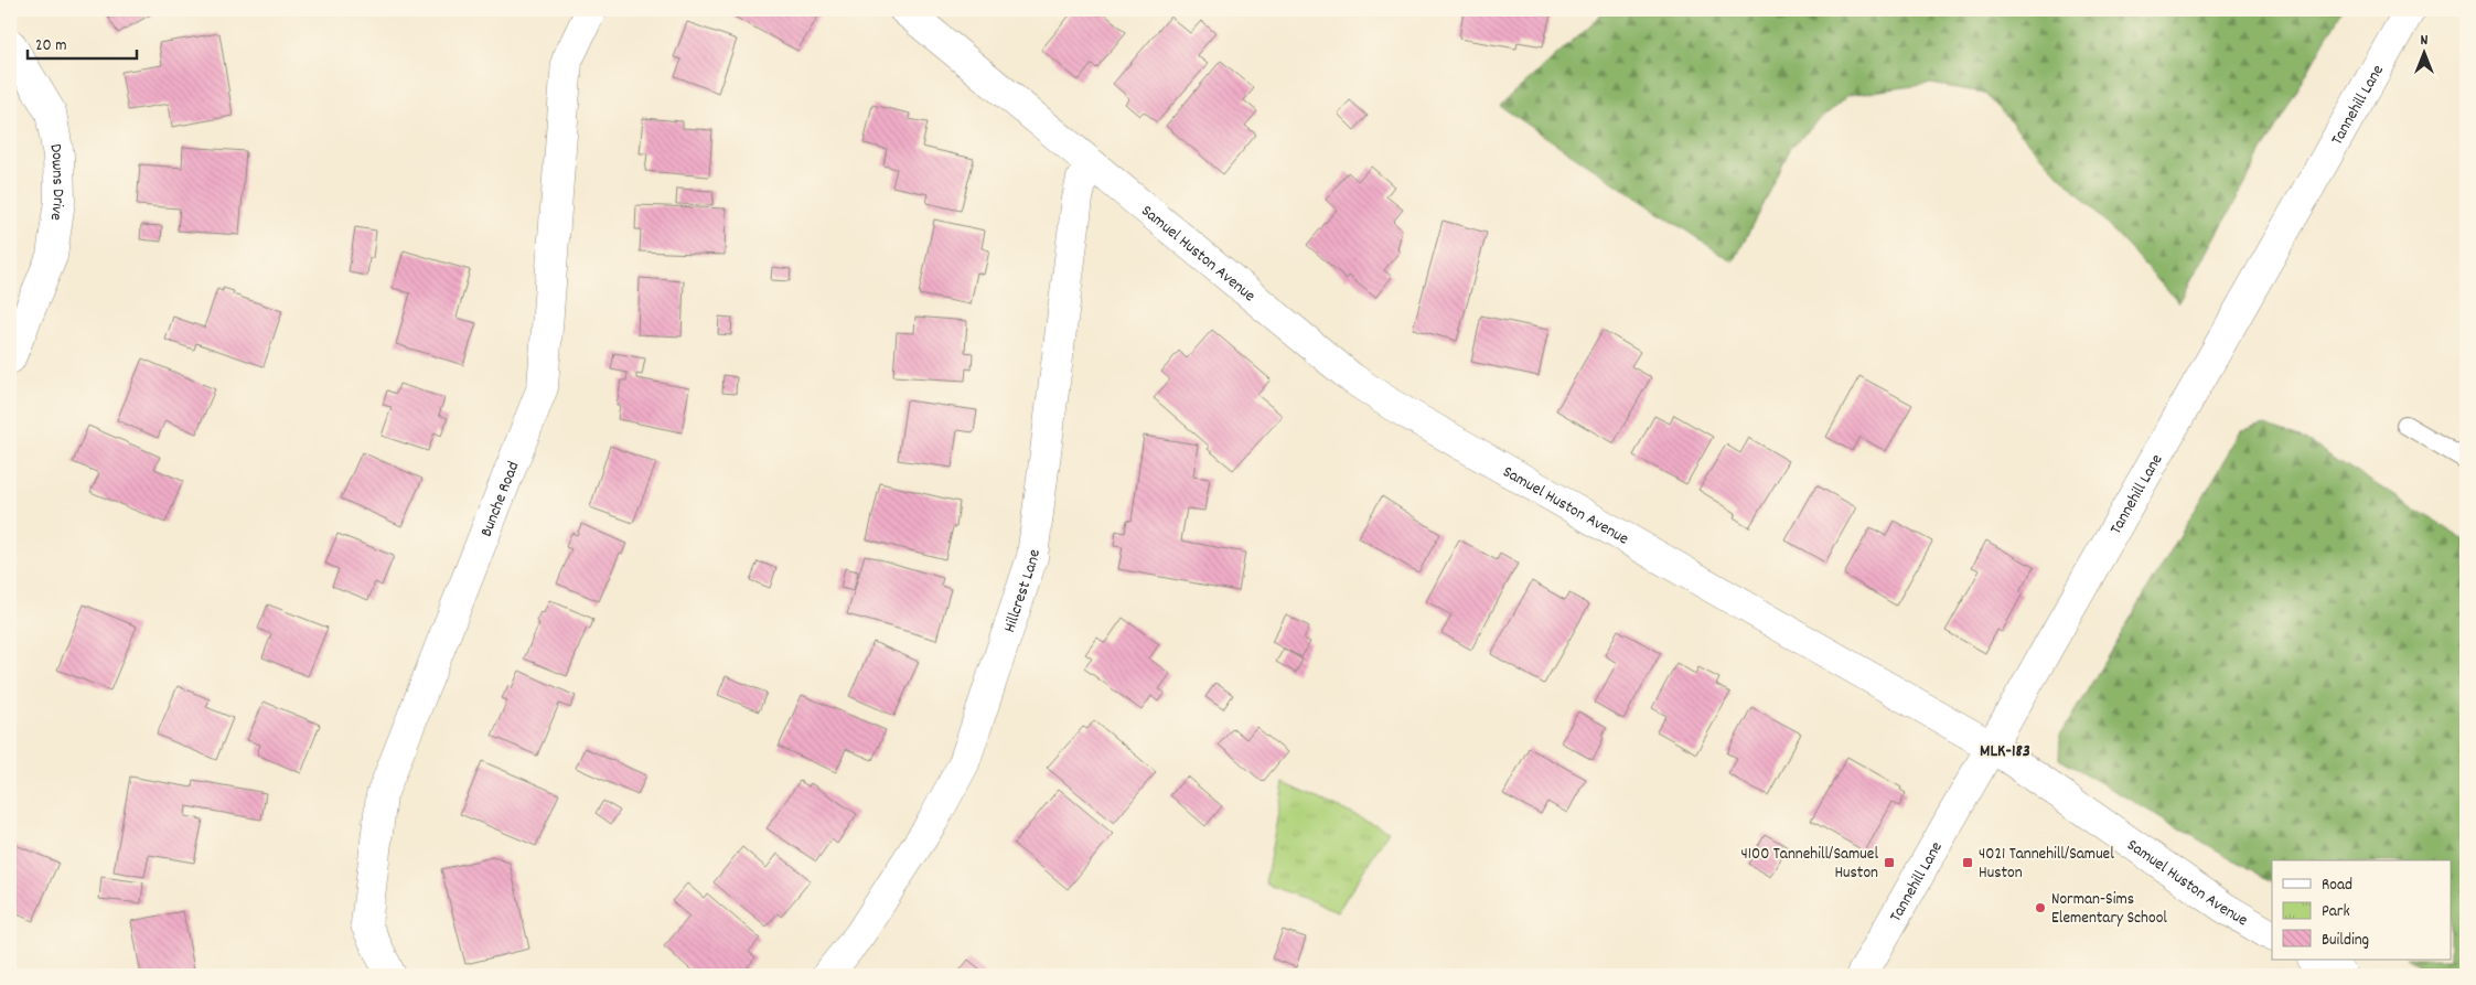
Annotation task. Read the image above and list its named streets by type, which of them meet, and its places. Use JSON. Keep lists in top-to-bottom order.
{
  "streets": {
    "street": [
      "Tannehill Lane",
      "Downs Drive",
      "Samuel Huston Avenue",
      "Bunche Road",
      "Hillcrest Lane"
    ]
  },
  "crossings": [
    ["Tannehill Lane", "Samuel Huston Avenue"],
    ["Samuel Huston Avenue", "Hillcrest Lane"]
  ],
  "districts": ["MLK-183"],
  "places": {
    "transit": ["4100 Tannehill/Samuel Huston", "4021 Tannehill/Samuel Huston"],
    "other": ["Norman-Sims Elementary School"]
  },
  "legend": ["Road", "Park", "Building"],
  "scale_bar": "20 m",
  "north": "top"
}
